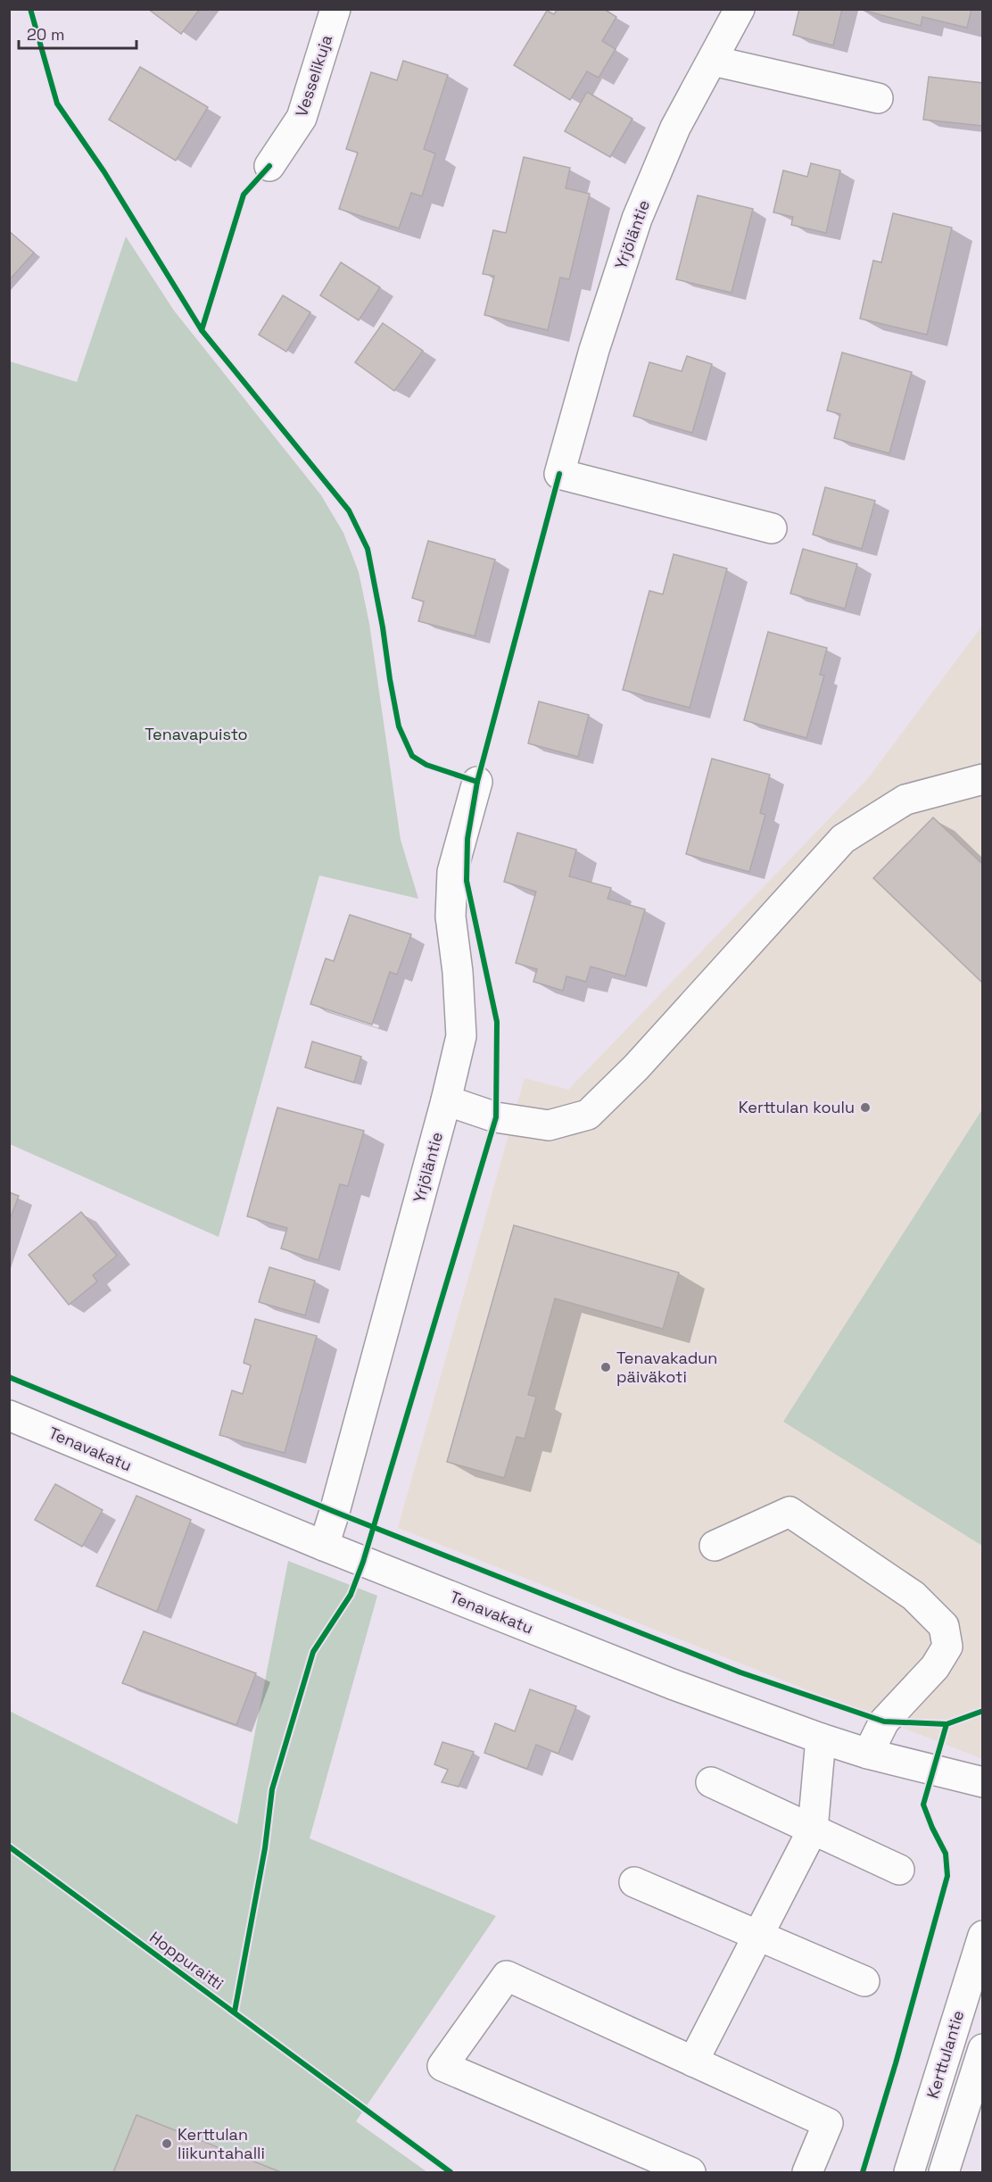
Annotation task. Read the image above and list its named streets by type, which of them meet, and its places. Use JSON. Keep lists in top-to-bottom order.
{
  "streets": {
    "street": [
      "Vesselikuja",
      "Yrjöläntie",
      "Tenavakatu",
      "Kerttulantie"
    ],
    "cycle path": ["Hoppuraitti"]
  },
  "crossings": [
    ["Yrjöläntie", "Tenavakatu"]
  ],
  "parks": ["Tenavapuisto"],
  "places": ["Kerttulan koulu", "Tenavakadun päiväkoti", "Kerttulan liikuntahalli"],
  "scale_bar": "20 m"
}
